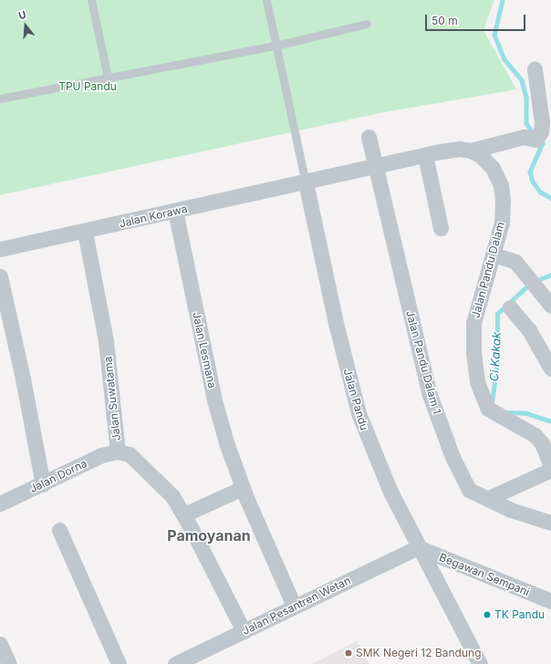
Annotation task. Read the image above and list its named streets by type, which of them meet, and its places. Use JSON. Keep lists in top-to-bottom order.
{
  "streets": {
    "street": [
      "Jalan Korawa",
      "Jalan Pandu Dalam",
      "Jalan Lesmana",
      "Jalan Pandu Dalam 1",
      "Jalan Suwatama",
      "Jalan Pandu",
      "Jalan Dorna",
      "Begawan Sempani",
      "Jalan Pesantren Wetan"
    ]
  },
  "crossings": [
    ["Jalan Korawa", "Jalan Lesmana"],
    ["Jalan Korawa", "Jalan Suwatama"],
    ["Jalan Korawa", "Jalan Pandu"],
    ["Jalan Lesmana", "Jalan Pesantren Wetan"],
    ["Jalan Suwatama", "Jalan Dorna"],
    ["Jalan Suwatama", "Jalan Pesantren Wetan"],
    ["Jalan Pandu", "Begawan Sempani"],
    ["Jalan Pandu", "Jalan Pesantren Wetan"],
    ["Begawan Sempani", "Jalan Pesantren Wetan"]
  ],
  "districts": ["Pamoyanan"],
  "water": ["Ci Kakak"],
  "parks": ["TPU Pandu"],
  "places": ["TK Pandu", "SMK Negeri 12 Bandung"],
  "scale_bar": "50 m",
  "north": "top"
}
